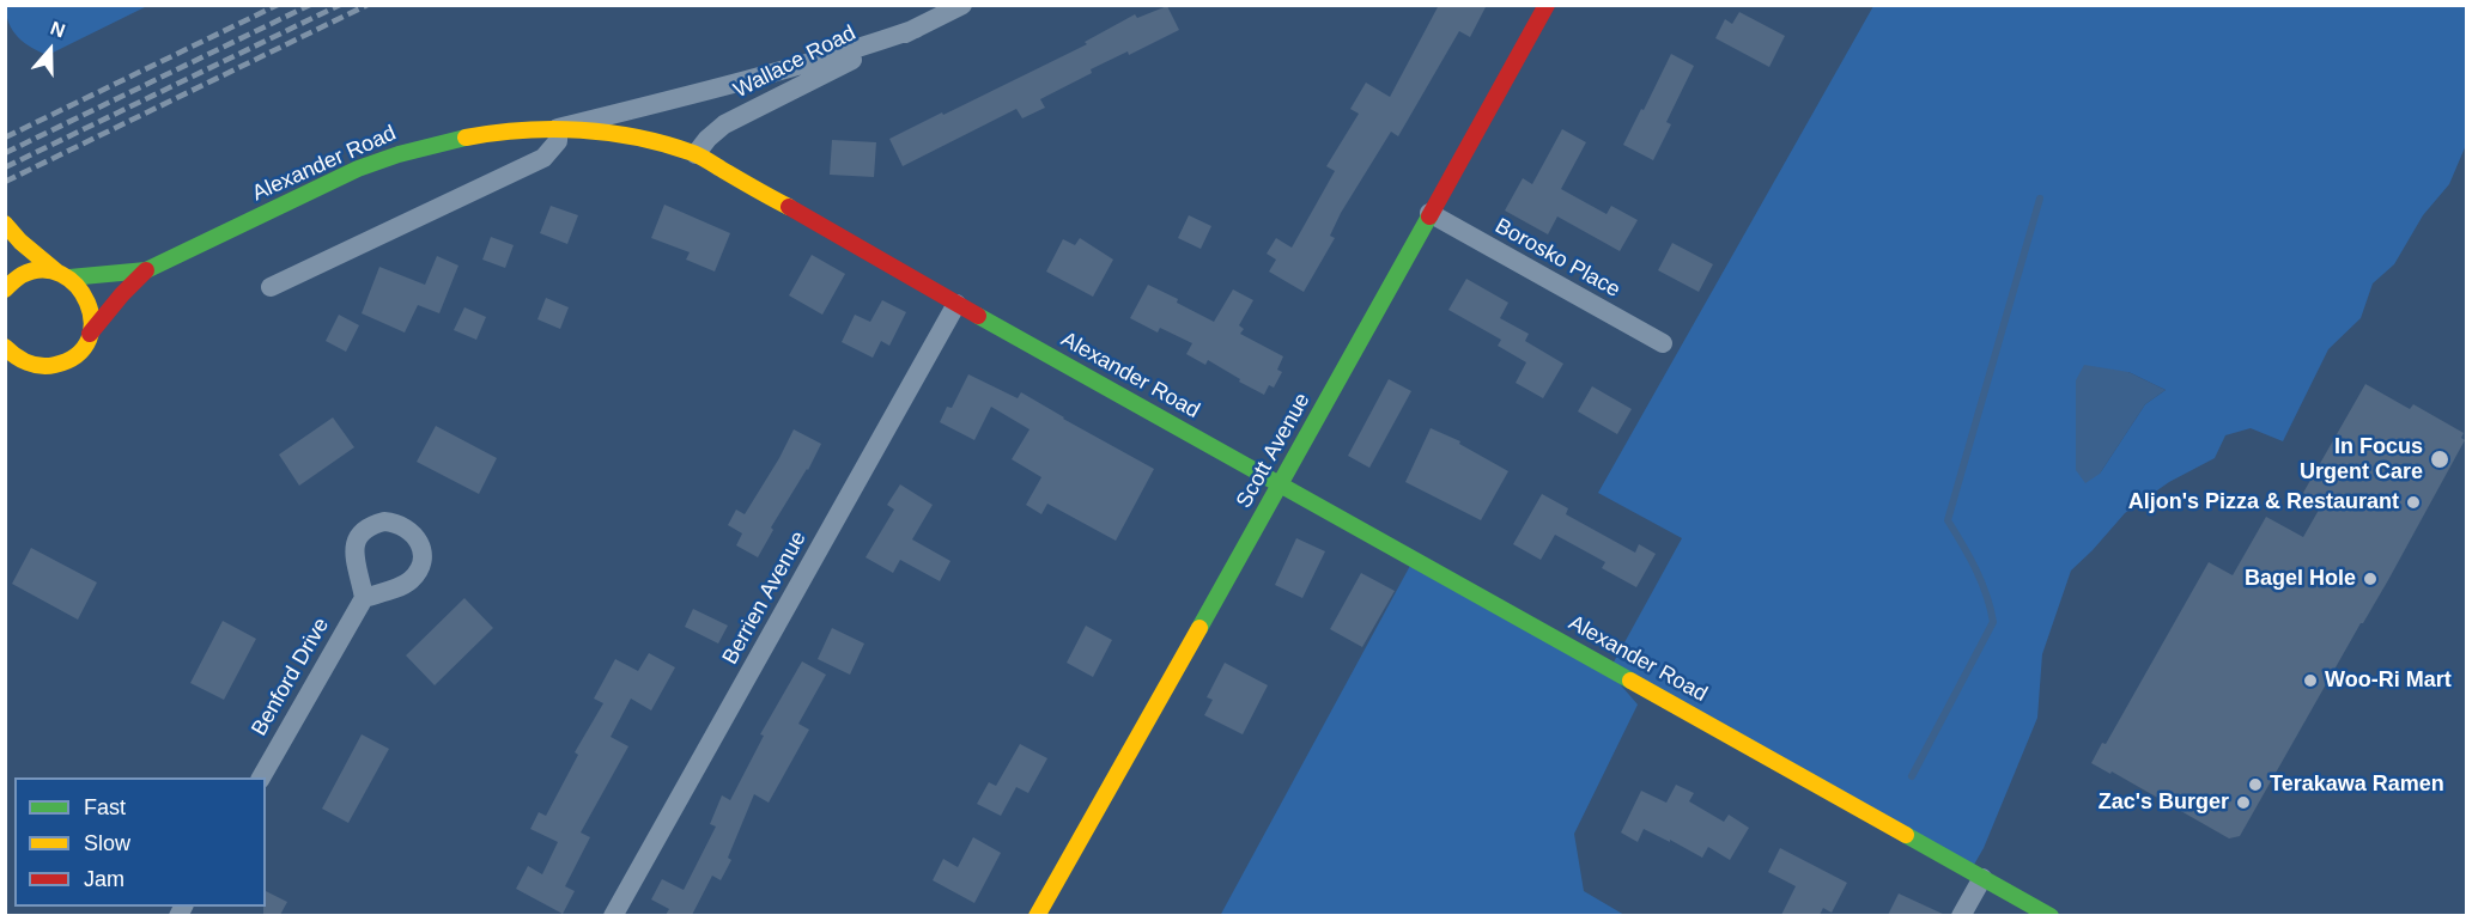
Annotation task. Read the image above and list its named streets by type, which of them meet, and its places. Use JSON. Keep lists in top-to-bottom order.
{
  "streets": {
    "street": [
      "Wallace Road",
      "Alexander Road",
      "Borosko Place",
      "Scott Avenue",
      "Berrien Avenue",
      "Benford Drive"
    ]
  },
  "crossings": [
    ["Wallace Road", "Alexander Road"],
    ["Alexander Road", "Scott Avenue"],
    ["Alexander Road", "Berrien Avenue"],
    ["Borosko Place", "Scott Avenue"]
  ],
  "places": [
    "In Focus Urgent Care",
    "Aljon's Pizza & Restaurant",
    "Bagel Hole",
    "Woo-Ri Mart",
    "Terakawa Ramen",
    "Zac's Burger"
  ],
  "legend": ["Fast", "Slow", "Jam"],
  "north": "top"
}
